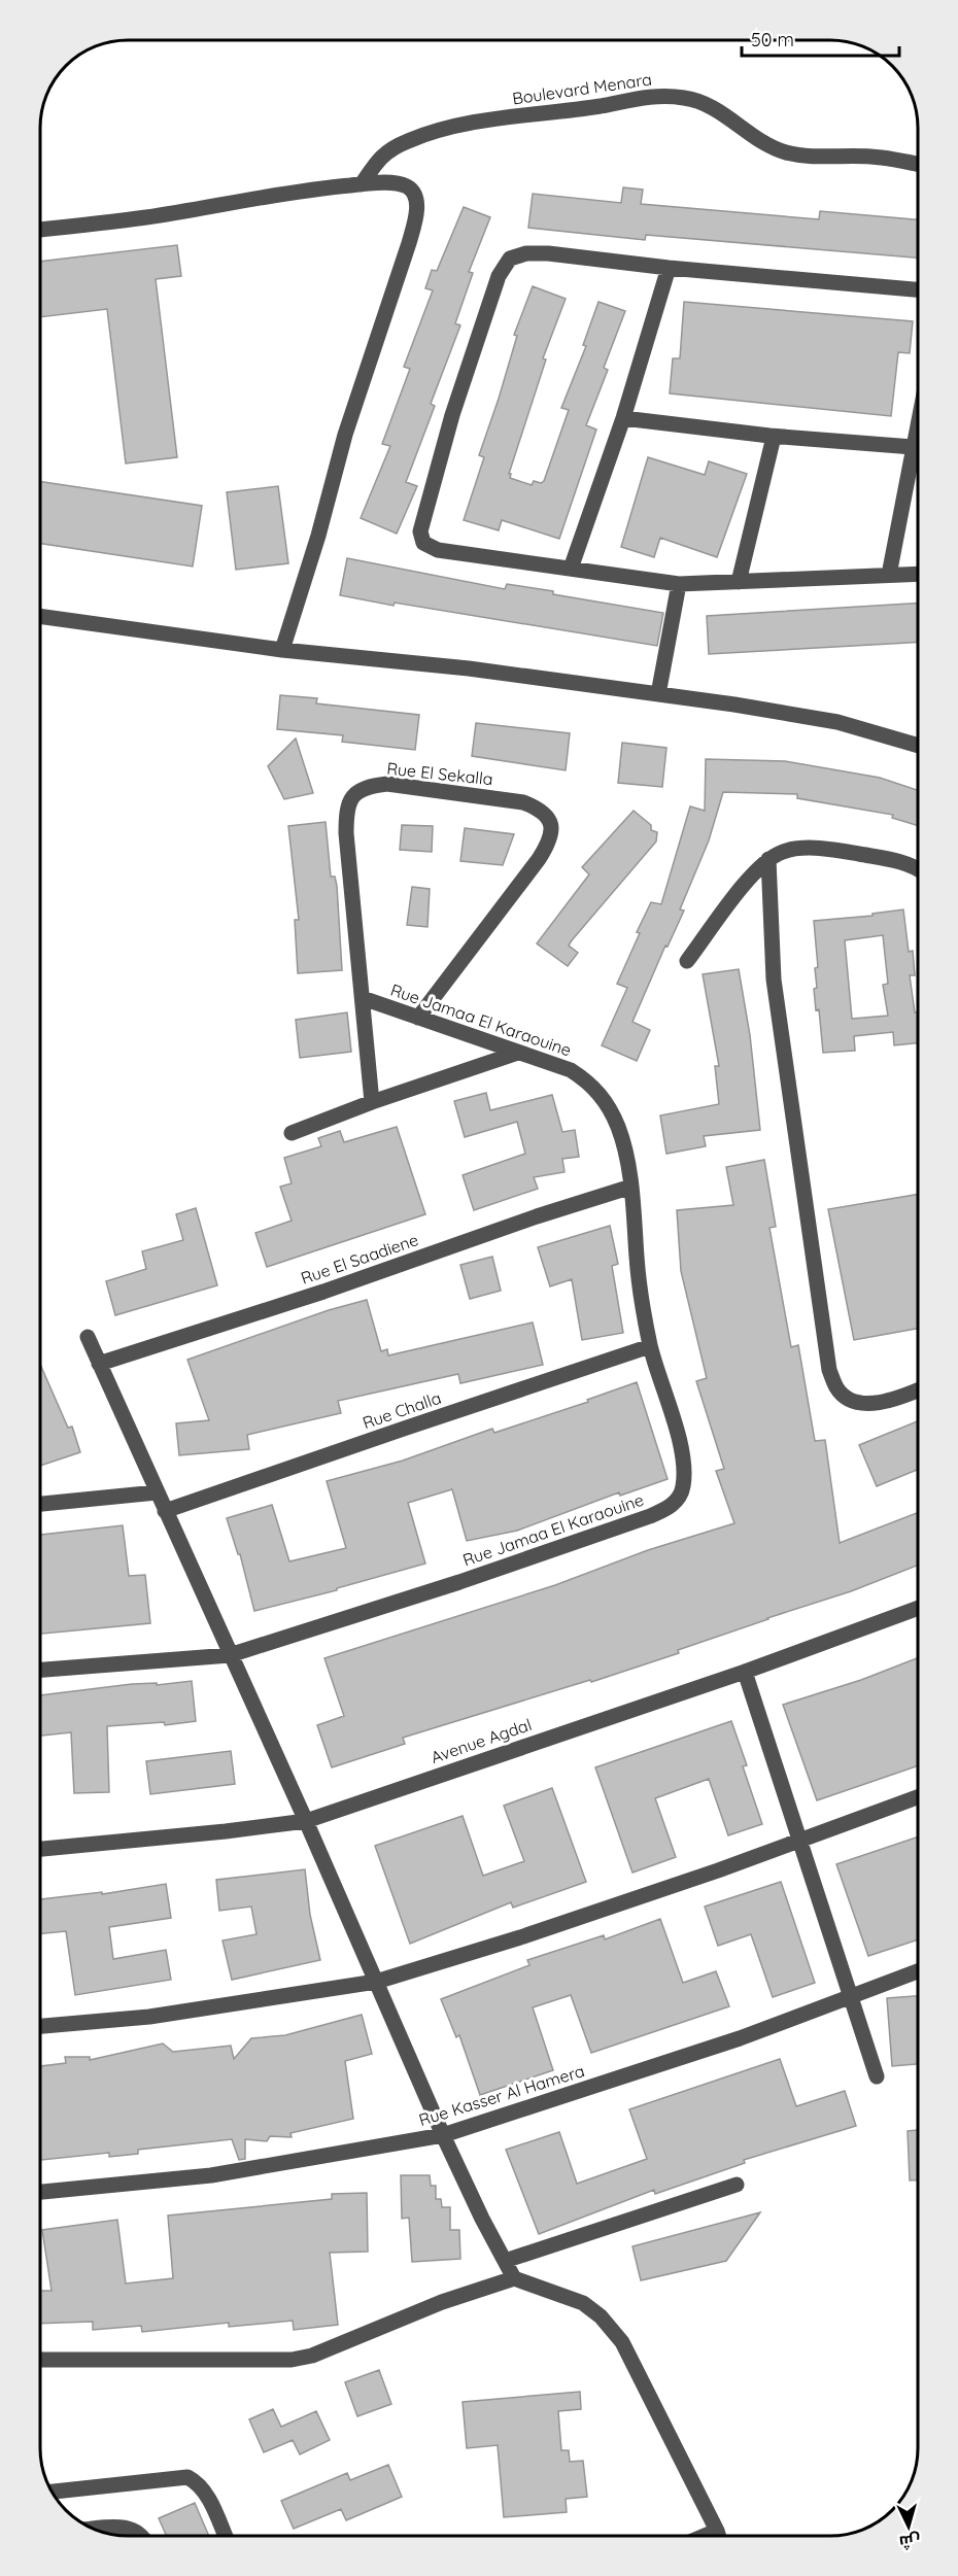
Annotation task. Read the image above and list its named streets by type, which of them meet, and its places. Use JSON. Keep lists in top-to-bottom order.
{
  "streets": {
    "street": [
      "Boulevard Menara",
      "Rue El Sekalla",
      "Rue Jamaa El Karaouine",
      "Rue El Saadiene",
      "Rue Challa",
      "Avenue Agdal",
      "Rue Kasser Al Hamera"
    ]
  },
  "crossings": [
    ["Rue El Sekalla", "Rue Jamaa El Karaouine"],
    ["Rue Jamaa El Karaouine", "Rue El Saadiene"],
    ["Rue Jamaa El Karaouine", "Rue Challa"]
  ],
  "scale_bar": "50 m",
  "north": "bottom"
}
